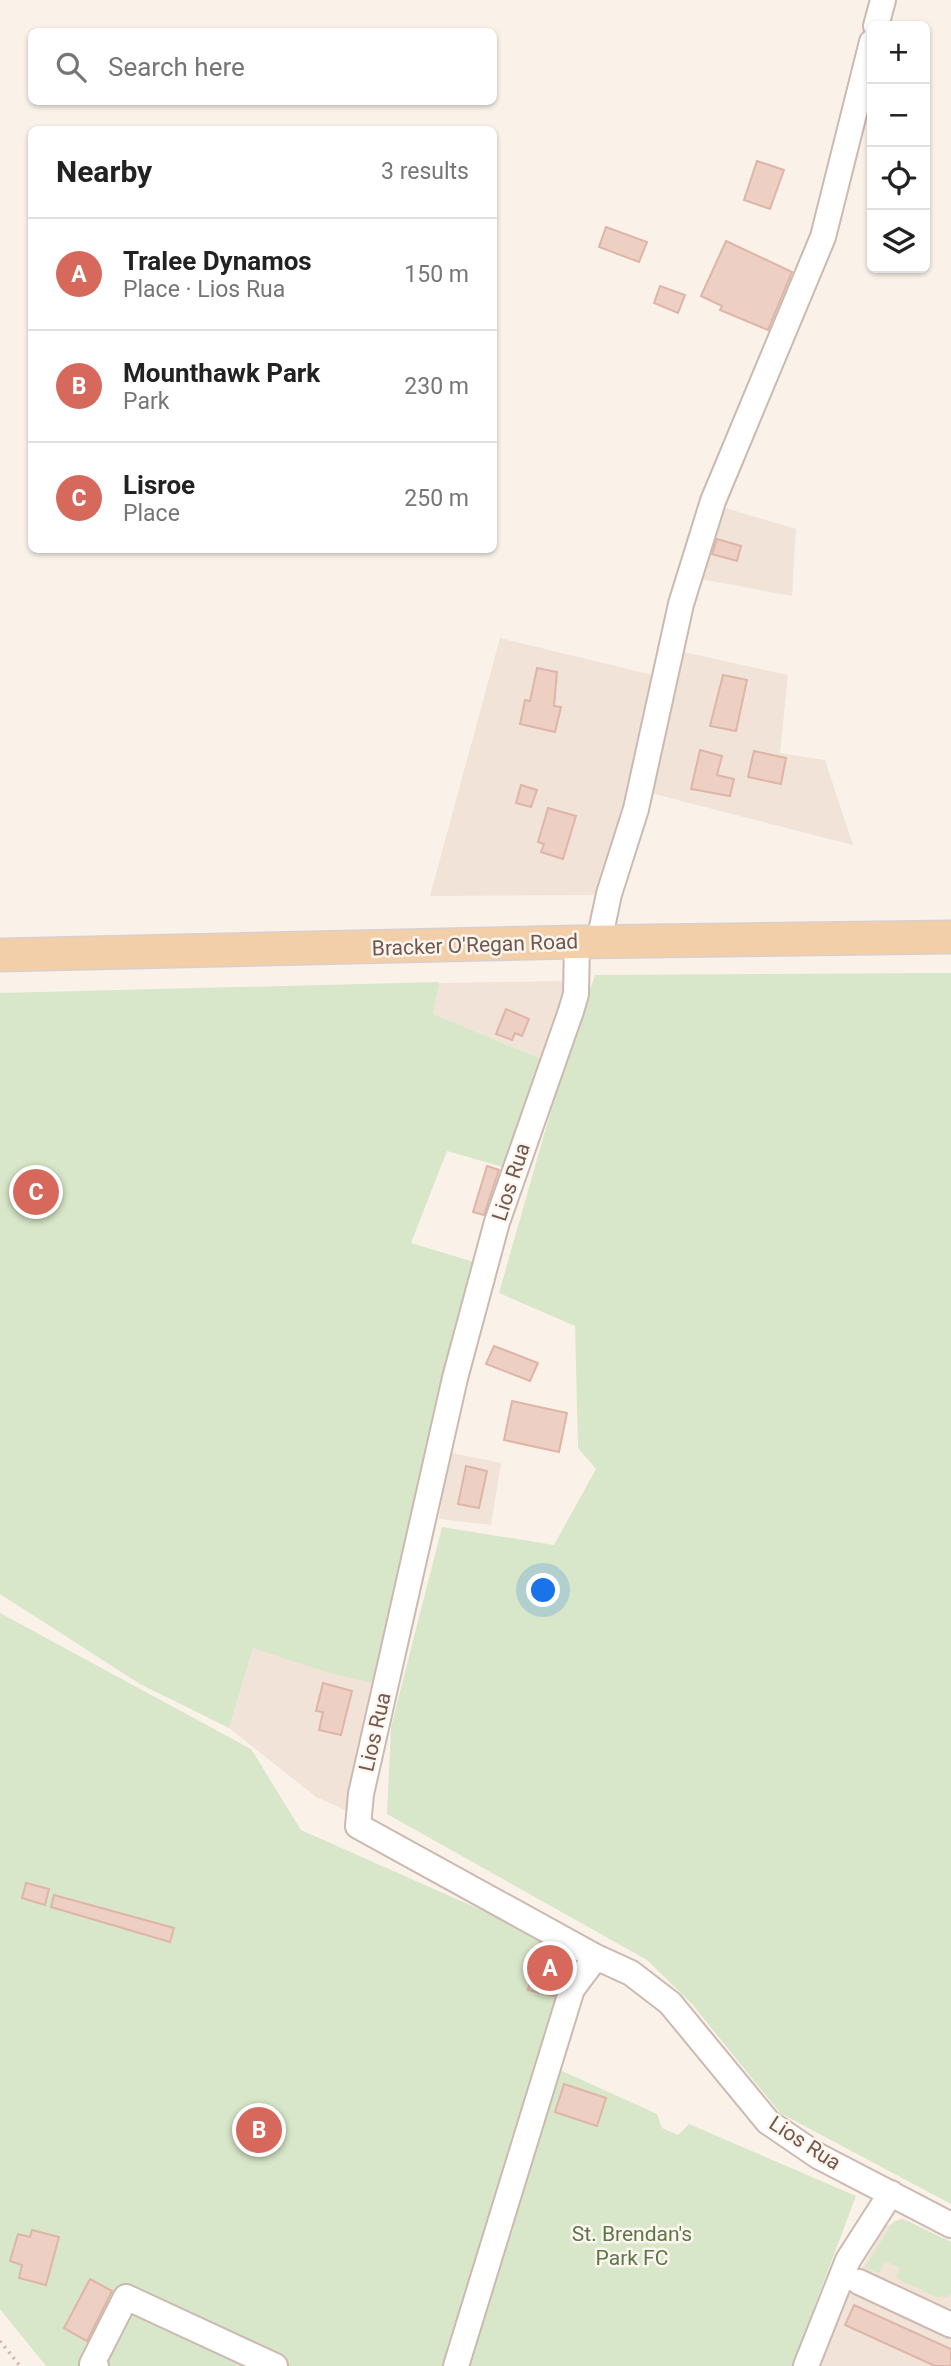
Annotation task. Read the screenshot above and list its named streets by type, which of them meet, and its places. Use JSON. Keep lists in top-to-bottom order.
{
  "streets": {
    "main road": ["Bracker O'Regan Road"],
    "street": ["Lios Rua"]
  },
  "crossings": [
    ["Bracker O'Regan Road", "Lios Rua"]
  ],
  "parks": ["St. Brendan's Park FC"],
  "page": {
    "map_buttons": ["+", "−"],
    "search": "Search here",
    "heading": ["Nearby", "3 results"],
    "list": [
      {
        "mark": "A",
        "name": "Tralee Dynamos",
        "note": "Place · Lios Rua",
        "value": "150 m"
      },
      {
        "mark": "B",
        "name": "Mounthawk Park",
        "note": "Park",
        "value": "230 m"
      },
      {
        "mark": "C",
        "name": "Lisroe",
        "note": "Place",
        "value": "250 m"
      }
    ],
    "pins": ["C", "A", "B"]
  }
}
